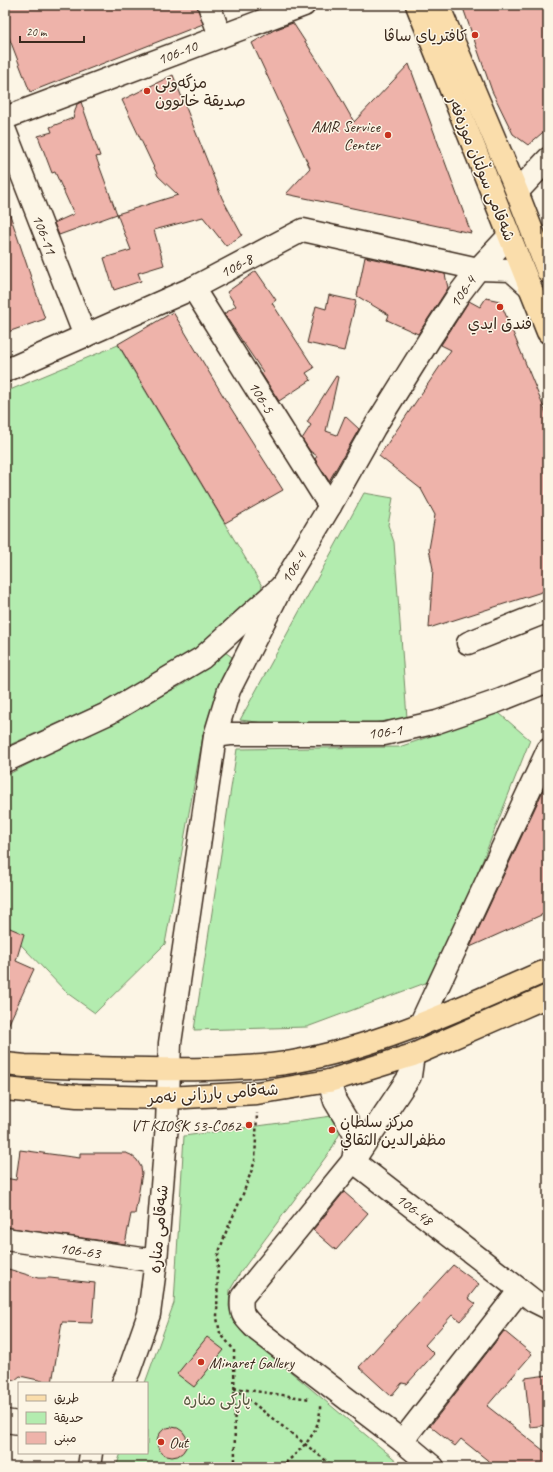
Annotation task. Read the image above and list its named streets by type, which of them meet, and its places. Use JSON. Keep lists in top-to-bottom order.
{
  "streets": {
    "main road": ["شەقامی سوڵتان موزەفەر", "شەقامی بارزانی نەمر"],
    "street": [
      "106-10",
      "106-11",
      "106-8",
      "106-4",
      "106-5",
      "106-1",
      "106-48",
      "شەقامی منارە",
      "106-63"
    ]
  },
  "crossings": [
    ["شەقامی سوڵتان موزەفەر", "106-8"],
    ["شەقامی سوڵتان موزەفەر", "106-4"],
    ["106-11", "106-8"],
    ["106-8", "106-4"],
    ["106-8", "106-5"],
    ["106-4", "106-5"],
    ["106-4", "شەقامی منارە"],
    ["106-1", "شەقامی منارە"],
    ["شەقامی بارزانی نەمر", "شەقامی منارە"],
    ["شەقامی منارە", "106-63"]
  ],
  "parks": ["پاڕکی منارە"],
  "places": [
    "کافتریای ساڤا",
    "مزگەوتی صديقة خاتوون",
    "AMR Service Center",
    "فندق ايدي",
    "VT KIOSK 53-C062",
    "مركز سلطان مظفرالدين الثقافي",
    "Minaret Gallery",
    "Out"
  ],
  "legend": ["طريق", "حديقة", "مبنى"],
  "scale_bar": "20 m"
}
